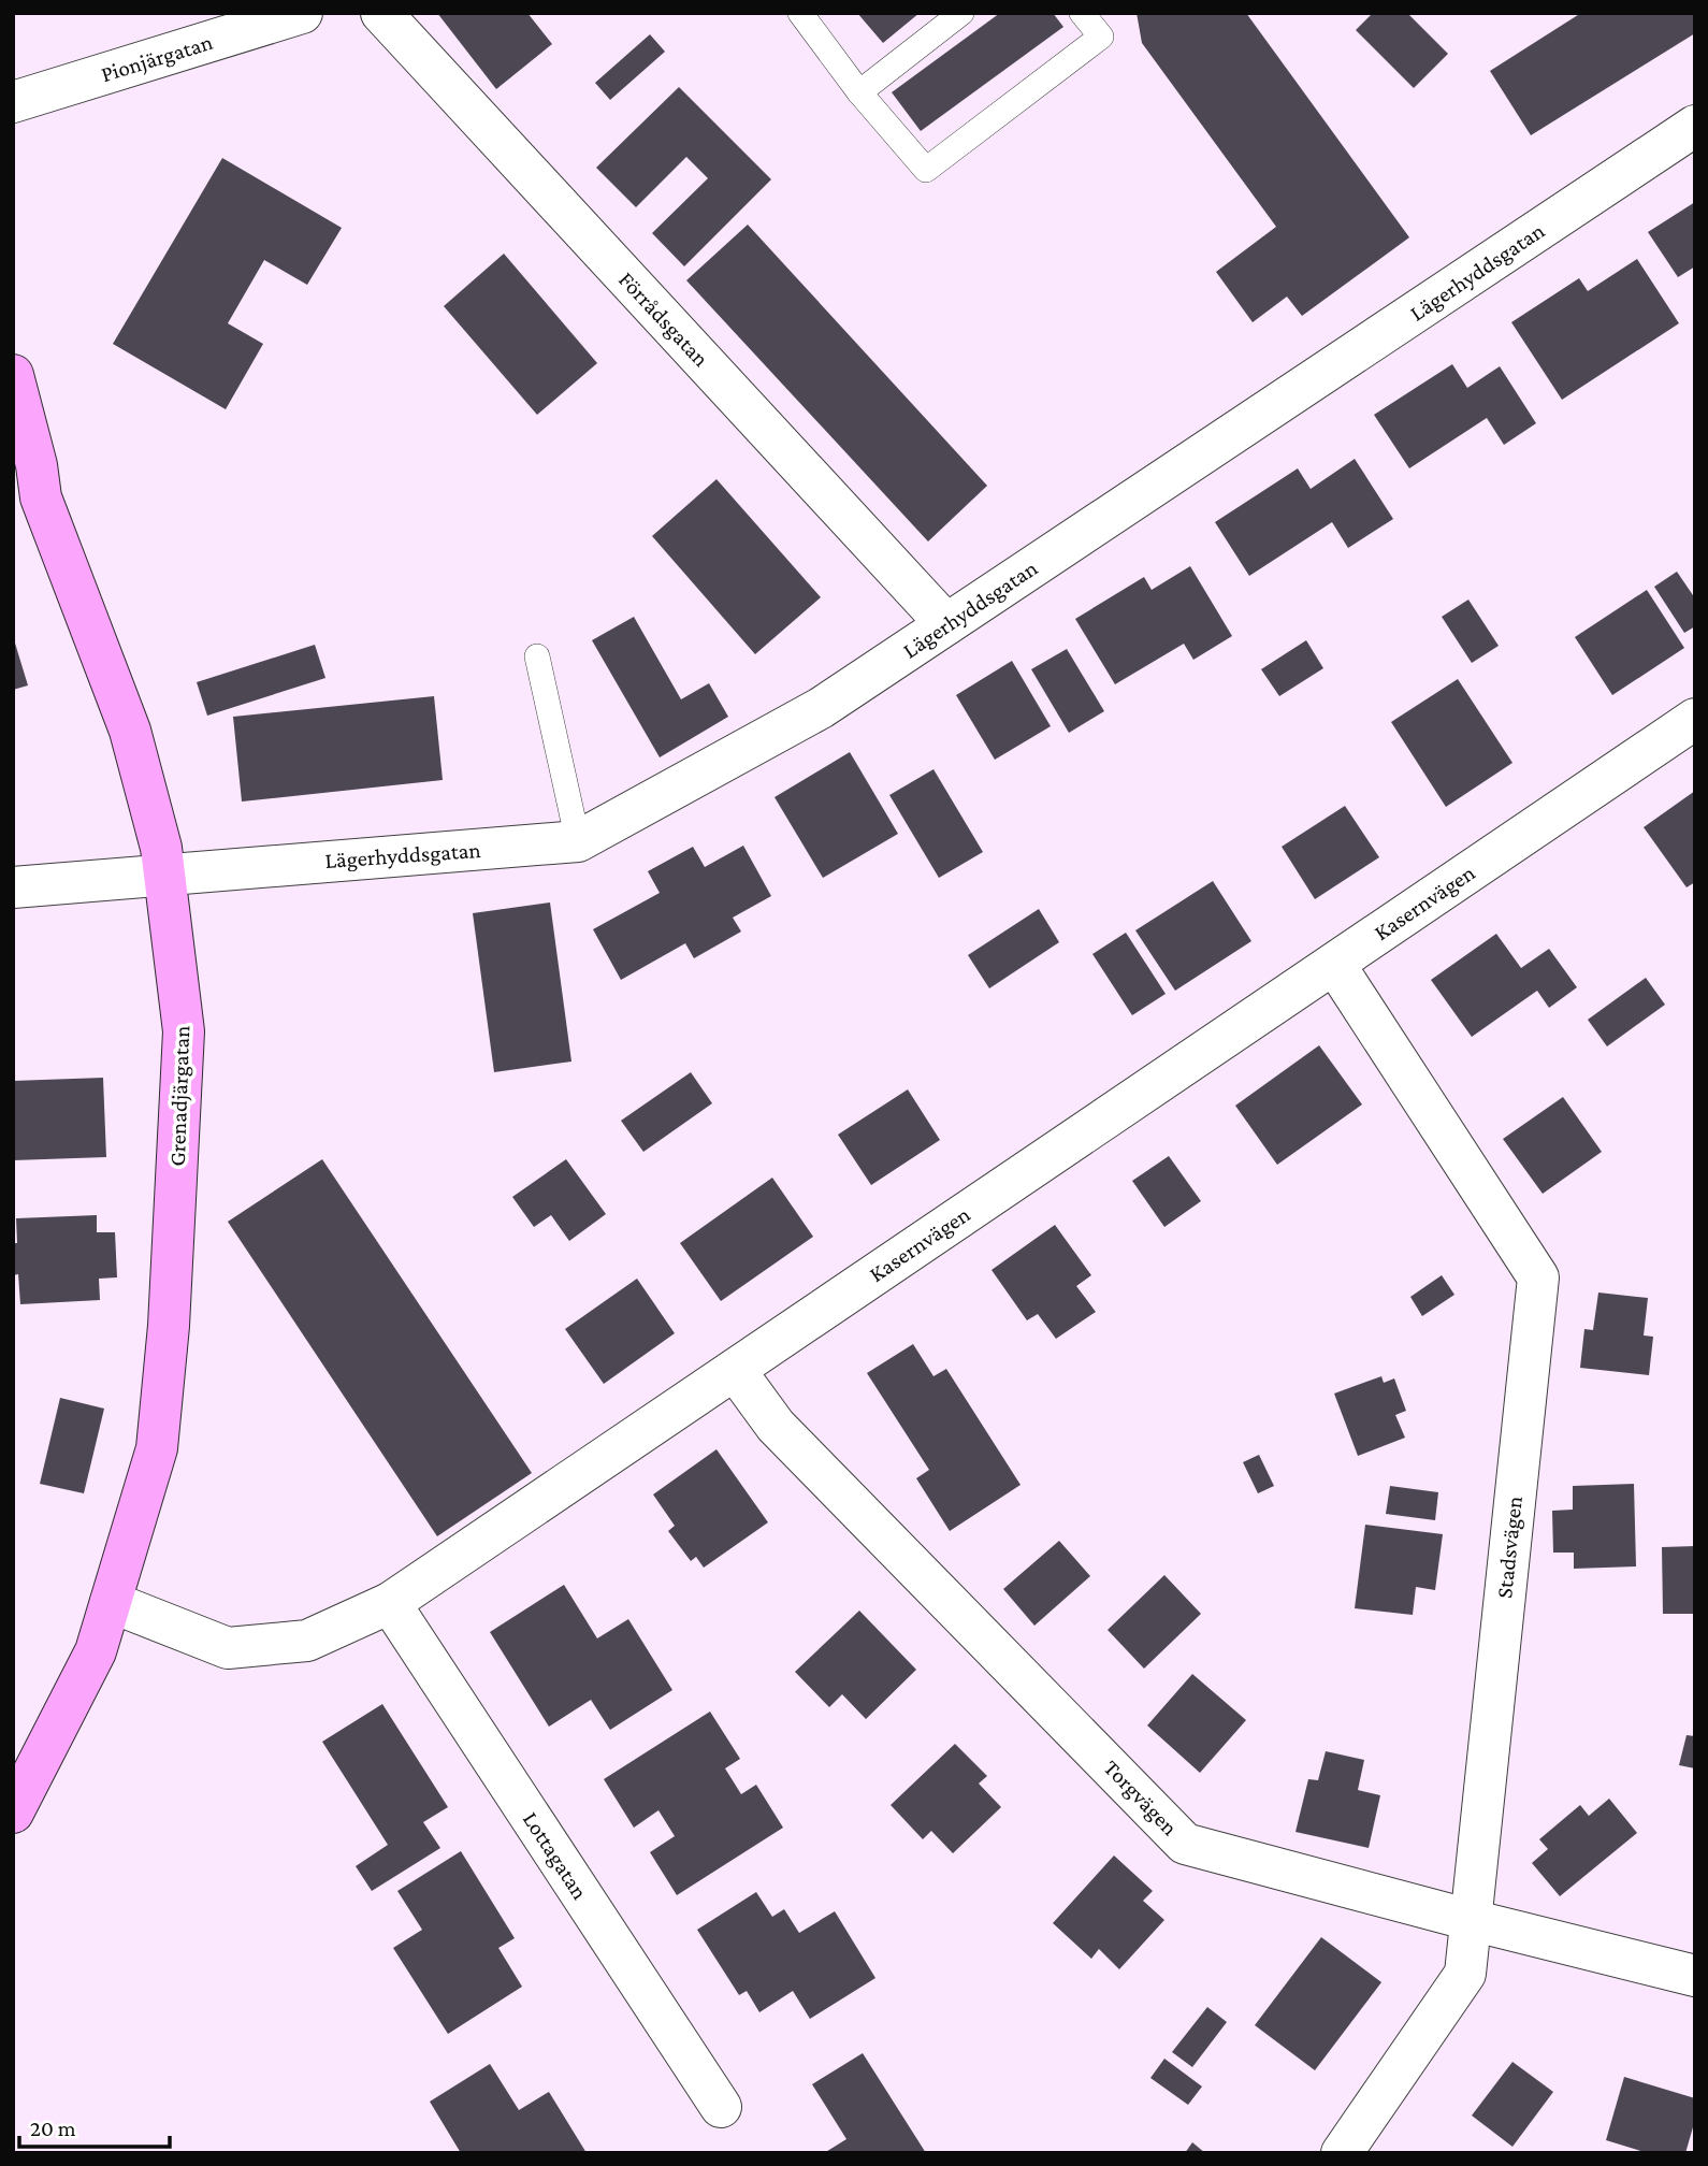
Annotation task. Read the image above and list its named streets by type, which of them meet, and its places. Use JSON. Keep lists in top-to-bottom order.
{
  "streets": {
    "street": [
      "Pionjärgatan",
      "Lägerhyddsgatan",
      "Förrådsgatan",
      "Kasernvägen",
      "Grenadjärgatan",
      "Stadsvägen",
      "Torgvägen",
      "Lottagatan"
    ]
  },
  "crossings": [
    ["Lägerhyddsgatan", "Förrådsgatan"],
    ["Lägerhyddsgatan", "Grenadjärgatan"],
    ["Kasernvägen", "Grenadjärgatan"],
    ["Kasernvägen", "Stadsvägen"],
    ["Kasernvägen", "Torgvägen"],
    ["Kasernvägen", "Lottagatan"],
    ["Stadsvägen", "Torgvägen"]
  ],
  "scale_bar": "20 m"
}
